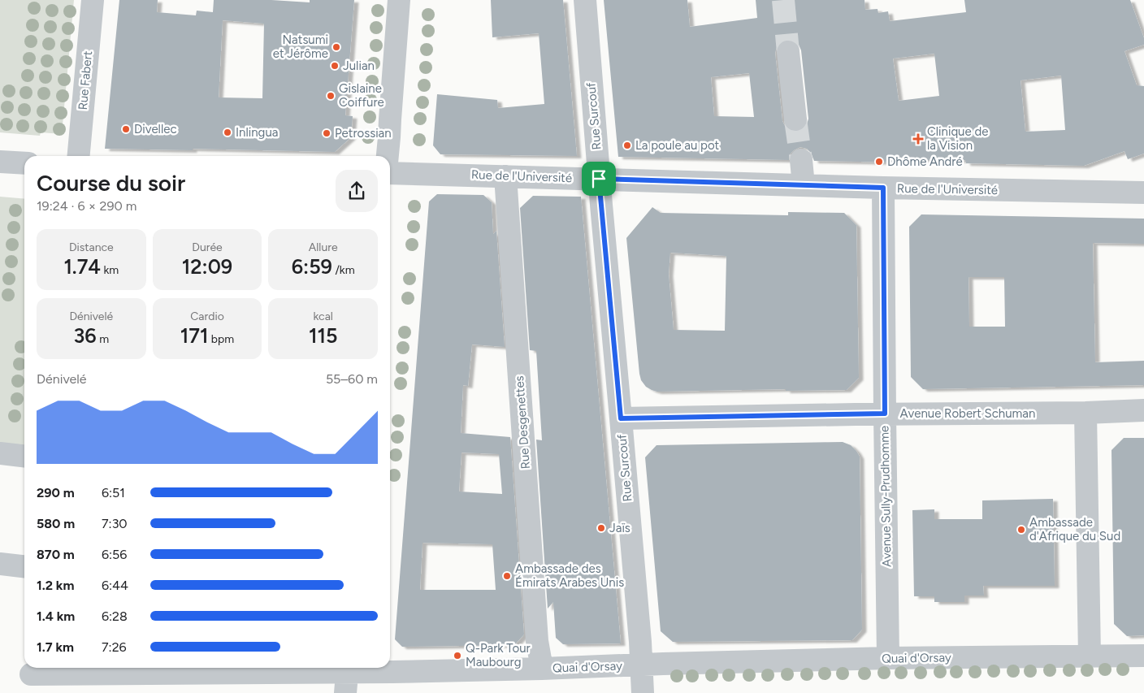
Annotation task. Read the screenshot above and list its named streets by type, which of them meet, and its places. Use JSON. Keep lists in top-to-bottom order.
{
  "streets": {
    "street": [
      "Rue Fabert",
      "Rue Surcouf",
      "Rue de l'Université",
      "Avenue Robert Schuman",
      "Rue Desgenettes",
      "Avenue Sully-Prudhomme",
      "Quai d'Orsay"
    ]
  },
  "crossings": [
    ["Rue Surcouf", "Rue de l'Université"],
    ["Rue Surcouf", "Avenue Robert Schuman"],
    ["Rue Surcouf", "Quai d'Orsay"],
    ["Rue de l'Université", "Rue Desgenettes"],
    ["Rue de l'Université", "Avenue Sully-Prudhomme"],
    ["Avenue Robert Schuman", "Avenue Sully-Prudhomme"],
    ["Rue Desgenettes", "Quai d'Orsay"],
    ["Avenue Sully-Prudhomme", "Quai d'Orsay"]
  ],
  "places": {
    "other": [
      "Natsumi et Jérôme",
      "Julian",
      "Gislaine Coiffure",
      "Divellec",
      "Inlingua",
      "Petrossian",
      "La poule au pot",
      "Dhôme André",
      "Jaïs",
      "Ambassade d'Afrique du Sud",
      "Ambassade des Émirats Arabes Unis",
      "Q-Park Tour Maubourg"
    ],
    "health": ["Clinique de la Vision"]
  },
  "page": {
    "heading": ["Course du soir", "19:24 · 6 × 290 m"],
    "stats": [
      ["Distance", "1.74 km"],
      ["Durée", "12:09"],
      ["Allure", "6:59 /km"],
      ["Dénivelé", "36 m"],
      ["Cardio", "171 bpm"],
      ["kcal", "115"]
    ],
    "chart": ["Dénivelé", "55–60 m"],
    "list": [
      {
        "name": "290 m",
        "note": "6:51"
      },
      {
        "name": "580 m",
        "note": "7:30"
      },
      {
        "name": "870 m",
        "note": "6:56"
      },
      {
        "name": "1.2 km",
        "note": "6:44"
      },
      {
        "name": "1.4 km",
        "note": "6:28"
      },
      {
        "name": "1.7 km",
        "note": "7:26"
      }
    ]
  }
}
